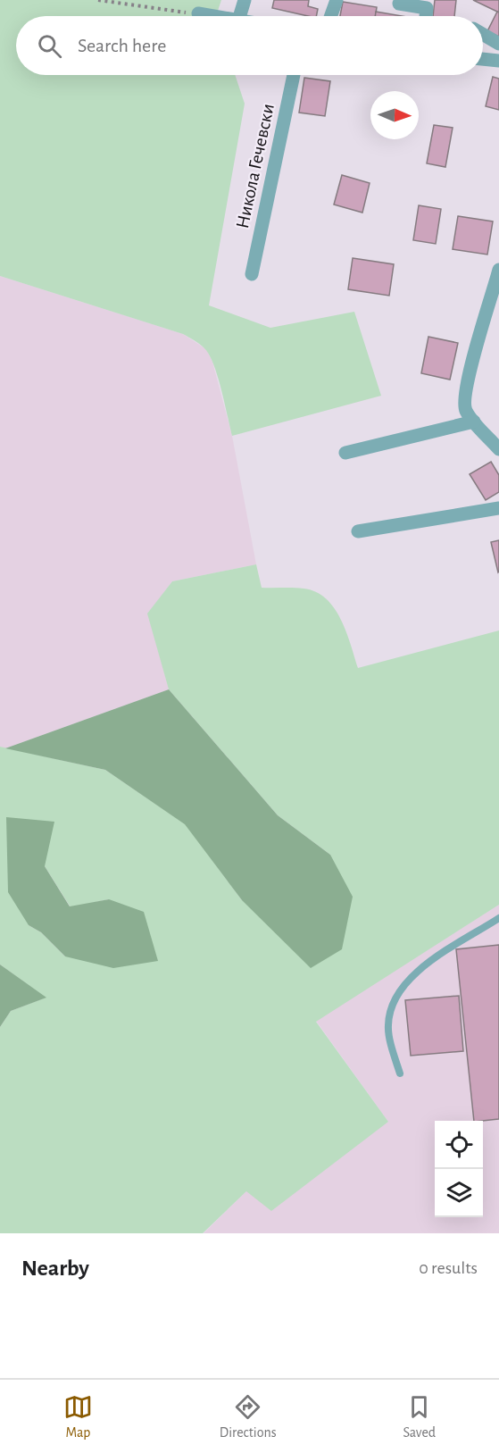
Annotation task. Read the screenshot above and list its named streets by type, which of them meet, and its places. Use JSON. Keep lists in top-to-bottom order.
{
  "streets": {
    "street": ["Никола Гечевски"]
  },
  "north": "right",
  "page": {
    "search": "Search here",
    "heading": ["Nearby", "0 results"],
    "nav": ["Map", "Directions", "Saved"]
  }
}
